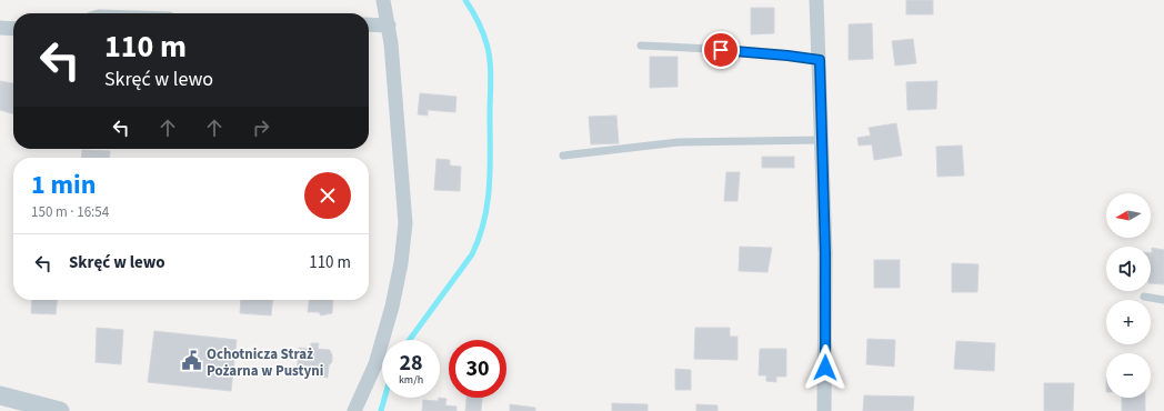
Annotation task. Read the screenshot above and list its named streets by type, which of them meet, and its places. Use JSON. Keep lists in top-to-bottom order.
{
  "places": {
    "public building": ["Ochotnicza Straż Pożarna w Pustyni"]
  },
  "north": "left",
  "page": {
    "turn": ["110 m", "Skręć w lewo"],
    "heading": ["1 min", "150 m · 16:54"],
    "map_buttons": ["+", "−"],
    "list": [
      {
        "name": "Skręć w lewo",
        "value": "110 m"
      }
    ],
    "speed": "28 km/h",
    "limit": "30"
  }
}
